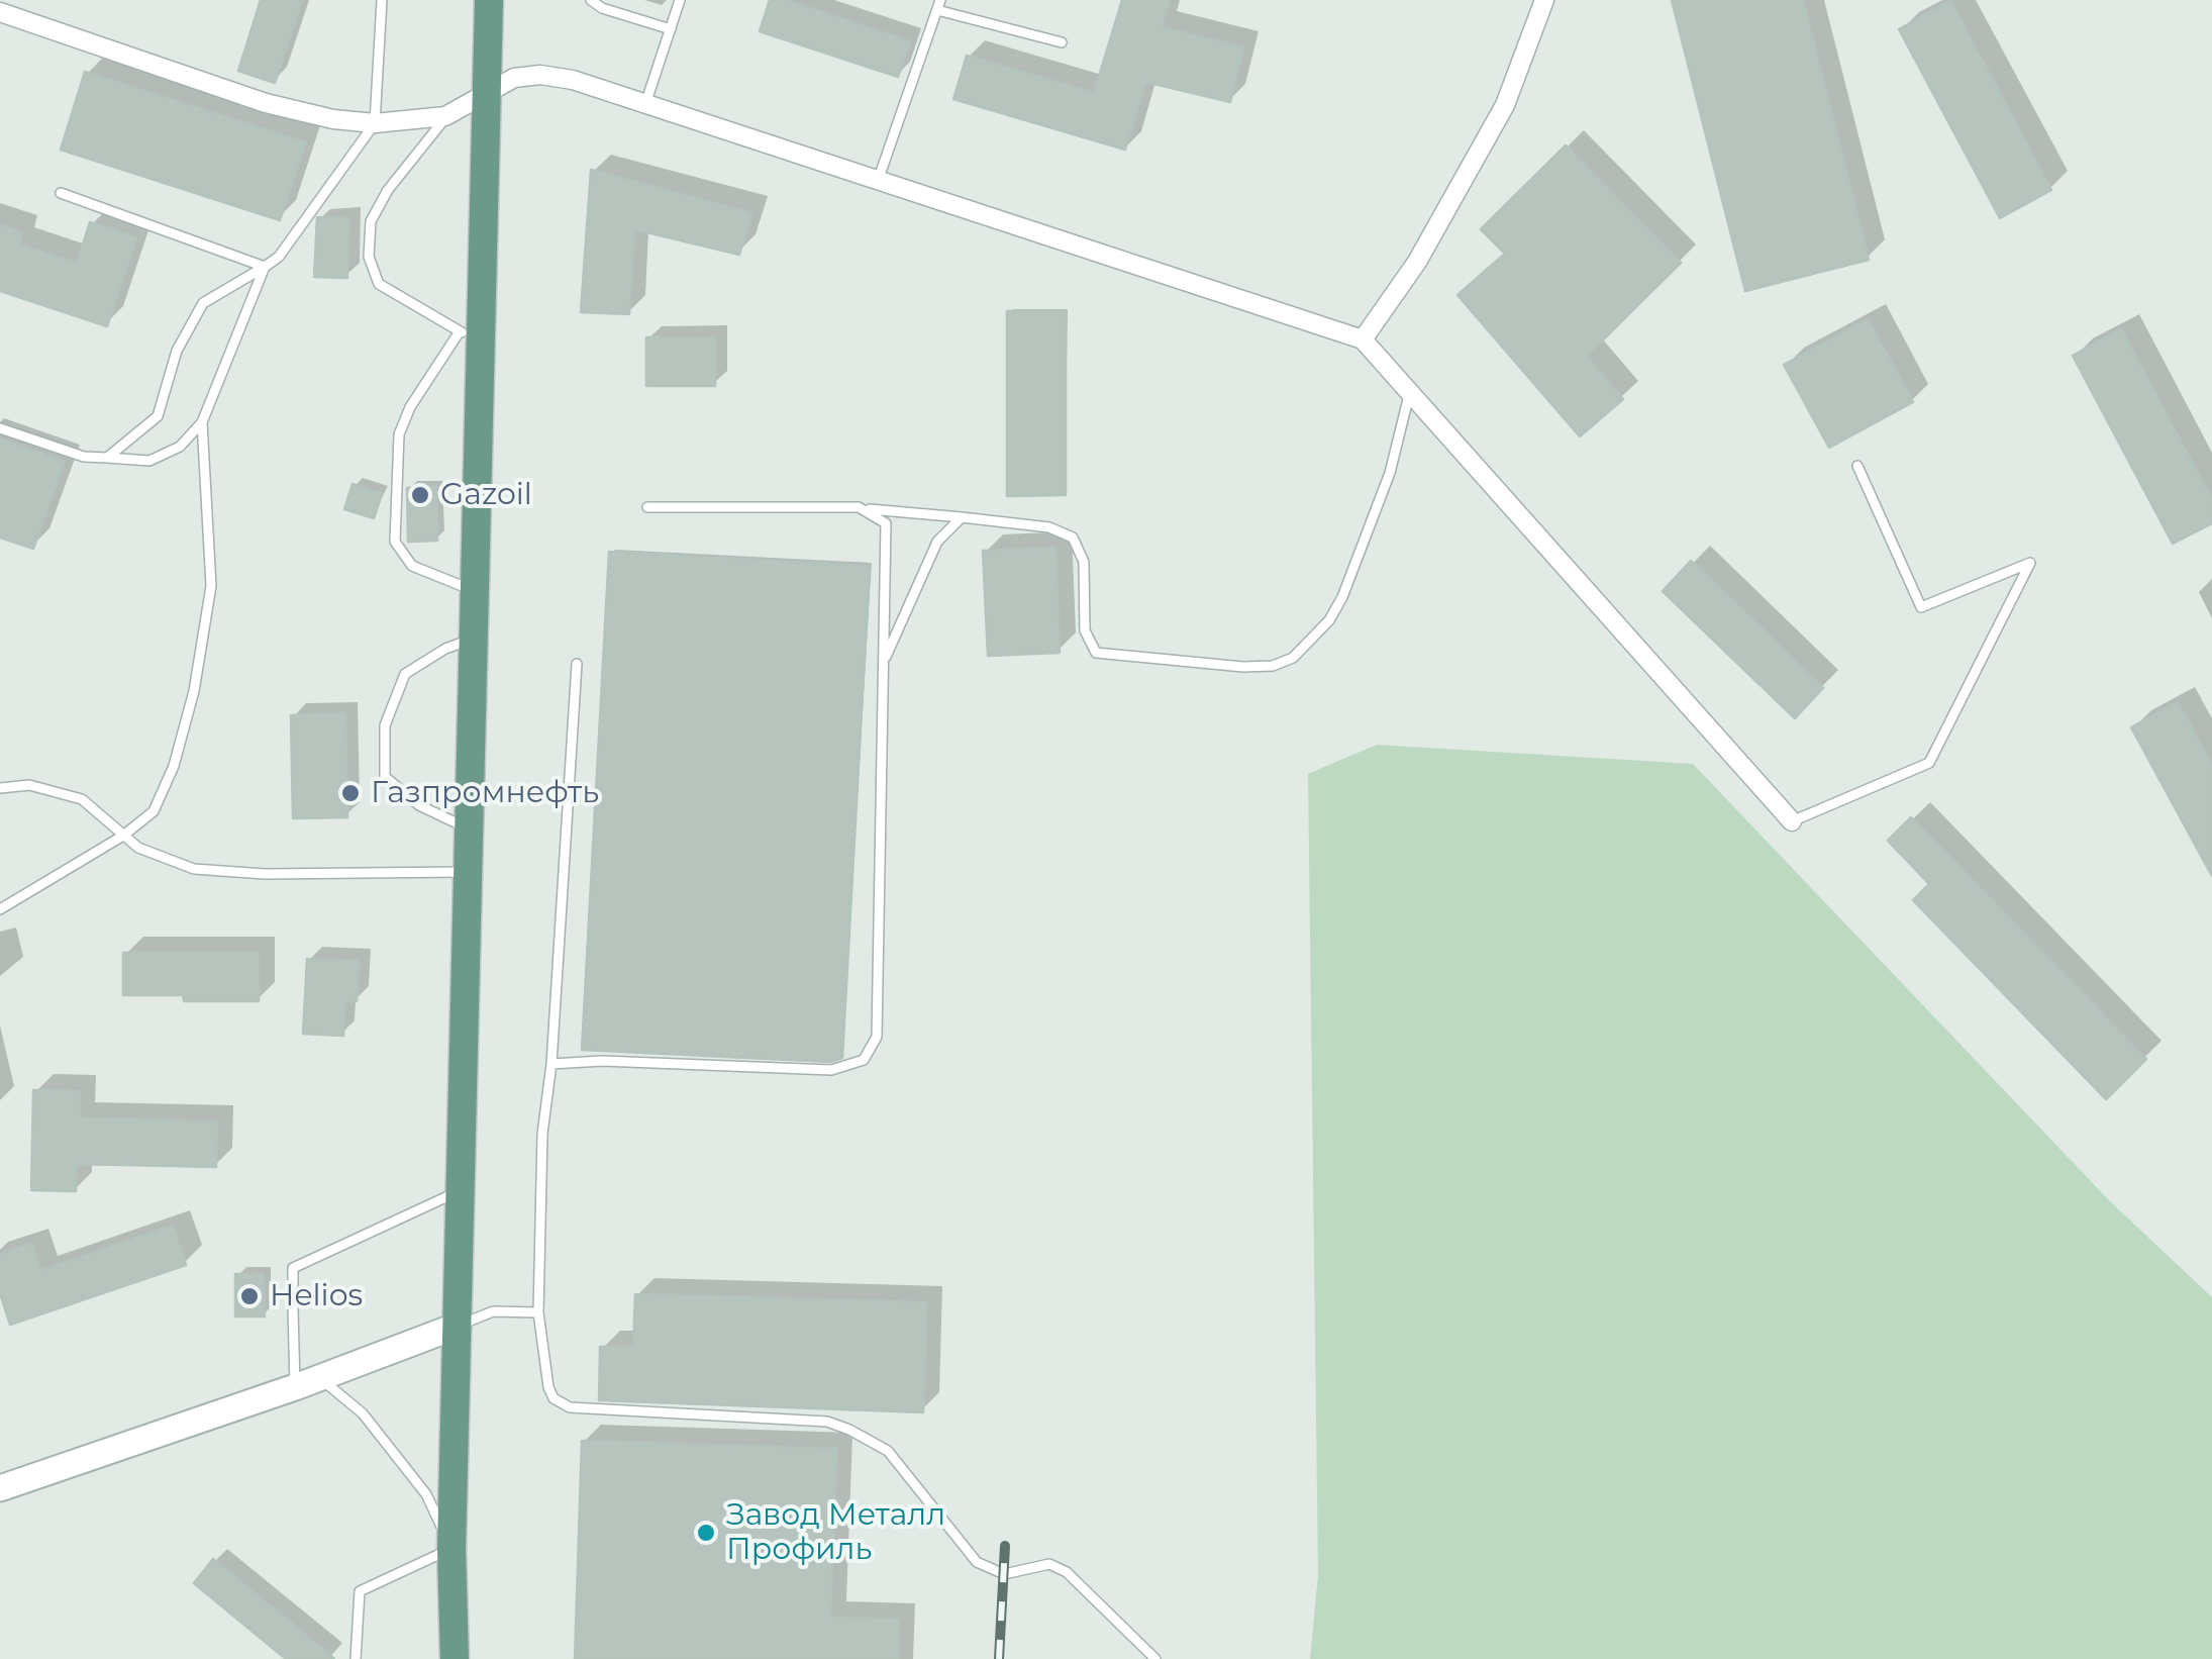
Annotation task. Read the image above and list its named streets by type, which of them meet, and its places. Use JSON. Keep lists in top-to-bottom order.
{
  "places": [
    "Gazoil",
    "Газпромнефть",
    "Helios",
    "Завод Металл Профиль"
  ]
}
